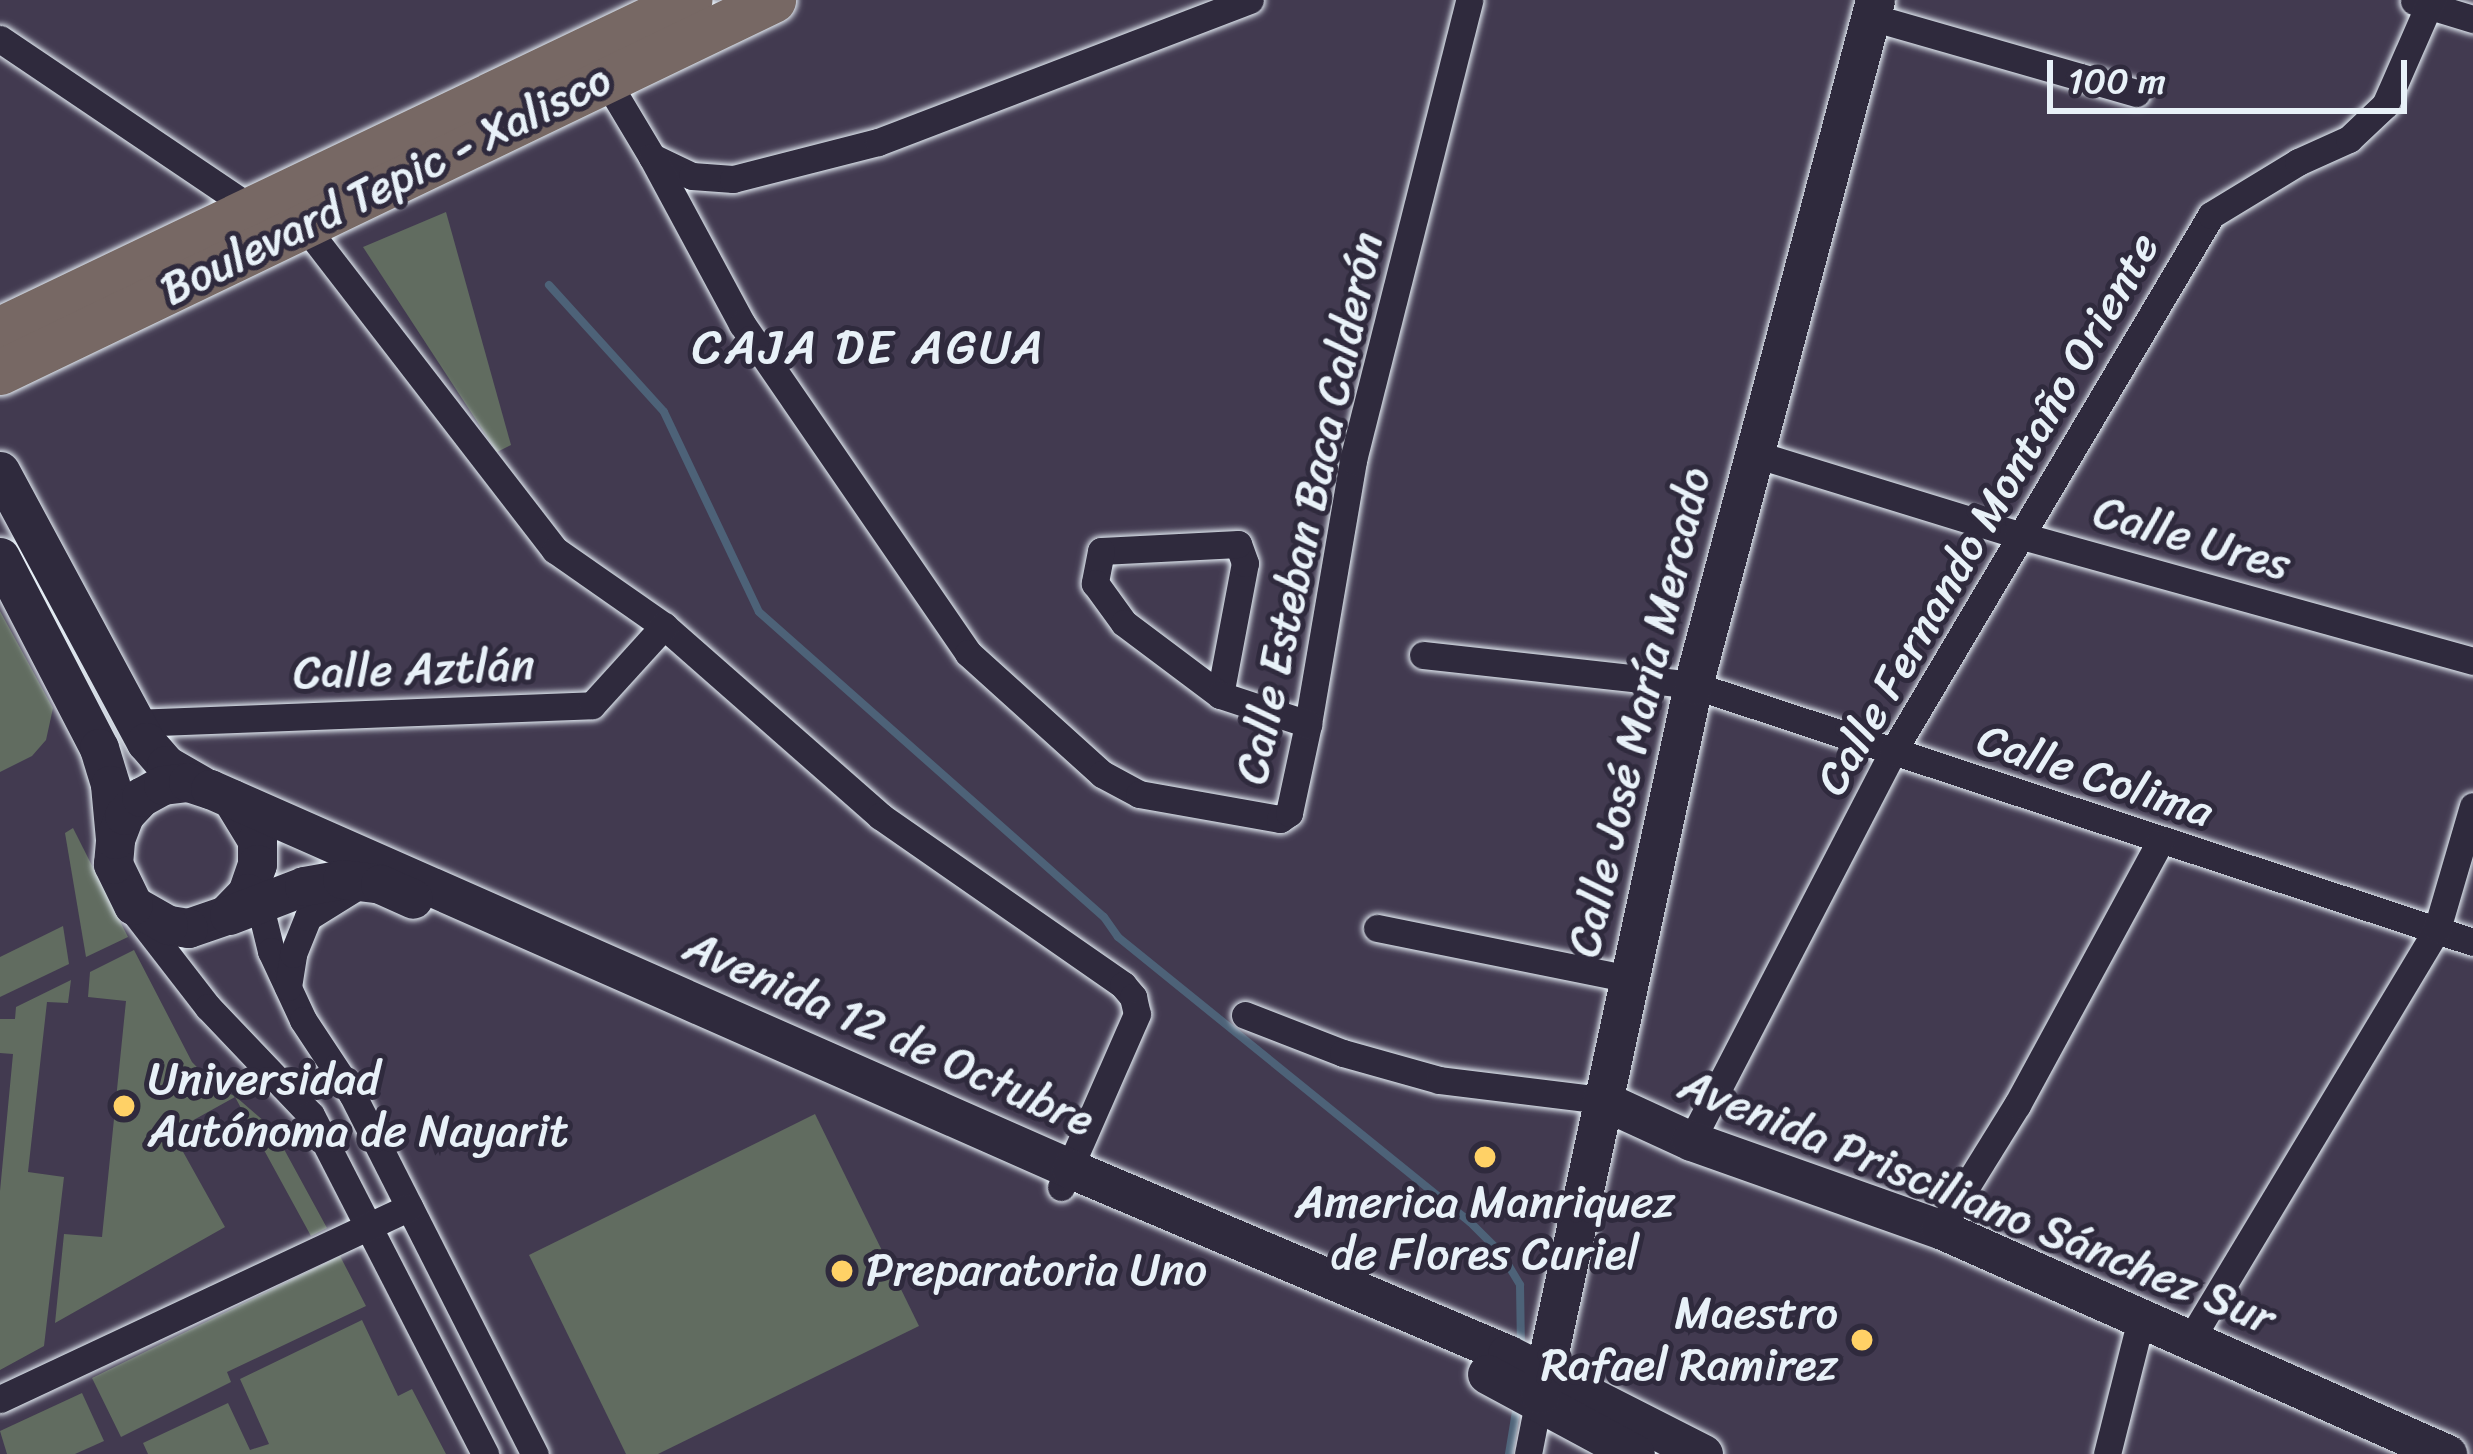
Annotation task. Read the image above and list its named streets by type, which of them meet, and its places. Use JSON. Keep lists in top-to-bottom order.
{
  "streets": {
    "main road": [
      "Boulevard Tepic - Xalisco",
      "Calle José María Mercado",
      "Avenida 12 de Octubre",
      "Avenida Prisciliano Sánchez Sur"
    ],
    "street": [
      "Calle Esteban Baca Calderón",
      "Calle Fernando Montaño Oriente",
      "Calle Ures",
      "Calle Aztlán",
      "Calle Colima"
    ]
  },
  "crossings": [
    ["Calle Fernando Montaño Oriente", "Calle Ures"],
    ["Calle Fernando Montaño Oriente", "Calle Colima"],
    ["Calle Fernando Montaño Oriente", "Avenida Prisciliano Sánchez Sur"],
    ["Calle Ures", "Calle José María Mercado"],
    ["Calle Aztlán", "Avenida 12 de Octubre"],
    ["Calle José María Mercado", "Calle Colima"],
    ["Calle José María Mercado", "Avenida 12 de Octubre"],
    ["Calle José María Mercado", "Avenida Prisciliano Sánchez Sur"]
  ],
  "districts": ["CAJA DE AGUA"],
  "places": [
    "Universidad Autónoma de Nayarit",
    "America Manriquez de Flores Curiel",
    "Preparatoria Uno",
    "Maestro Rafael Ramirez"
  ],
  "scale_bar": "100 m"
}
